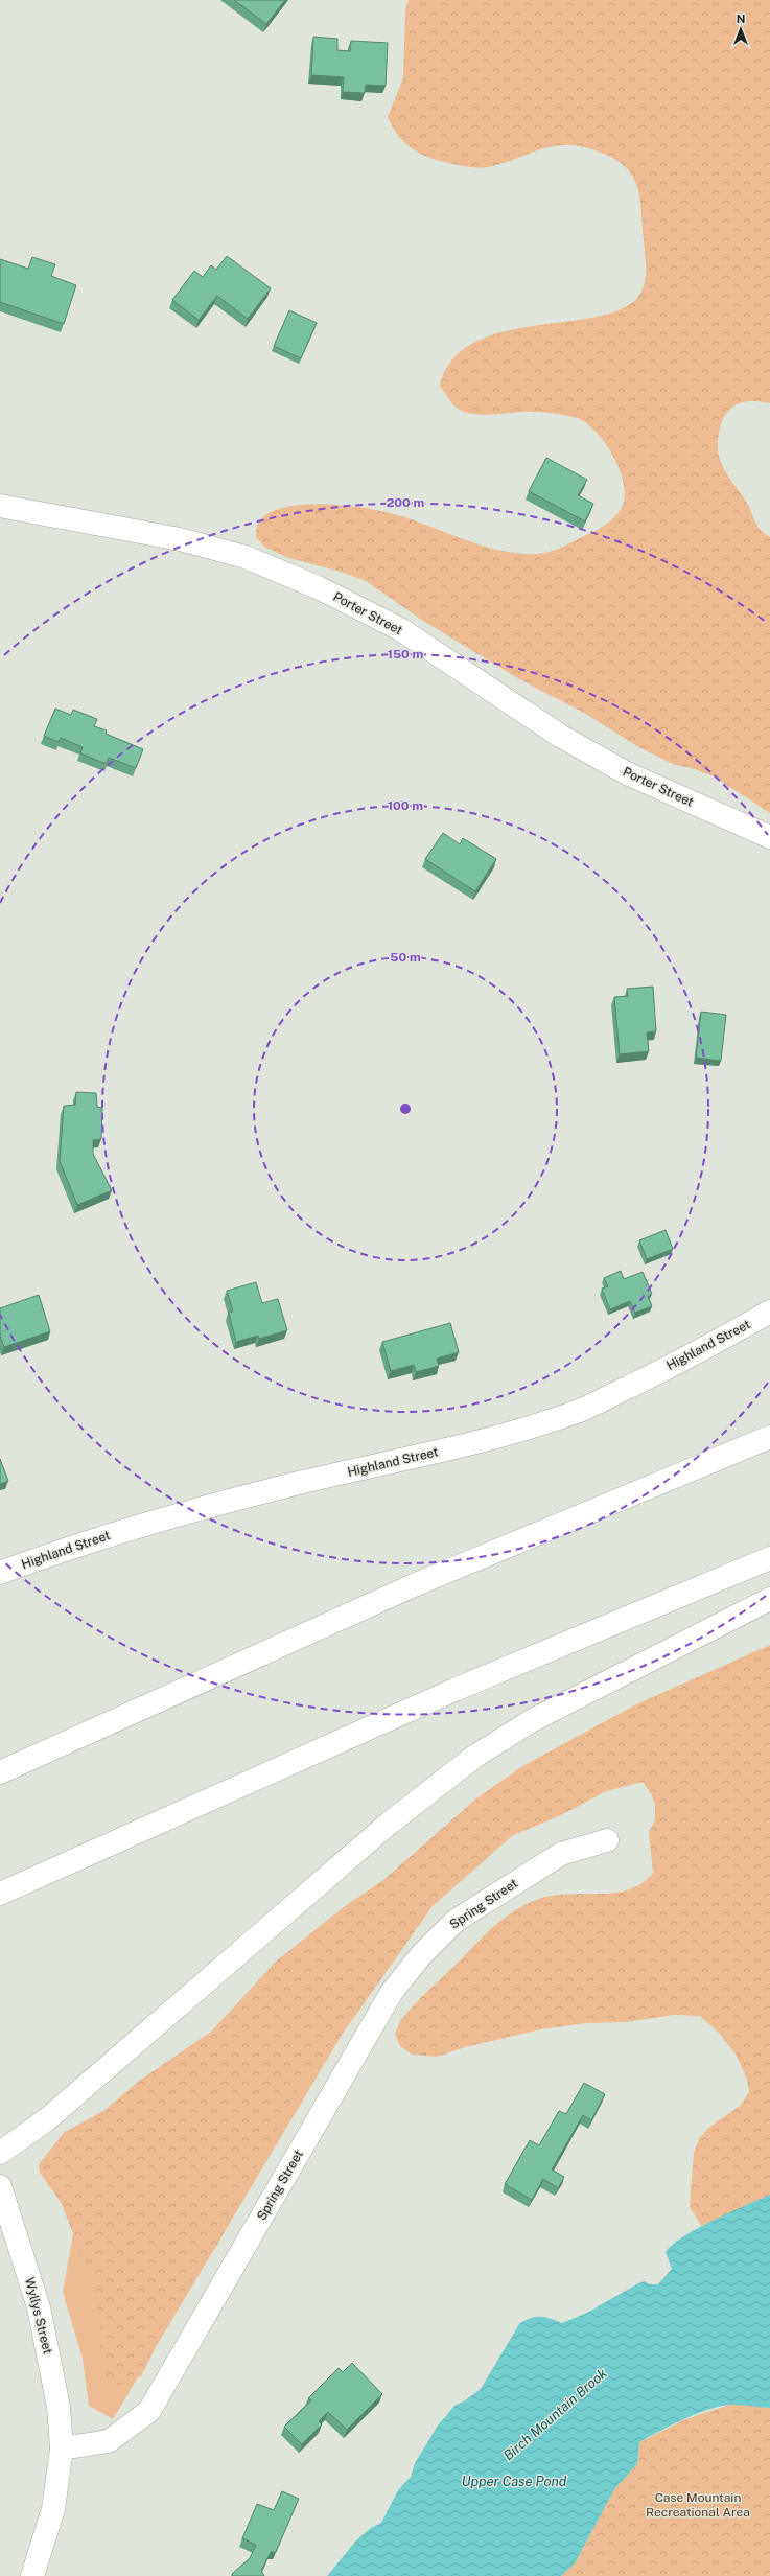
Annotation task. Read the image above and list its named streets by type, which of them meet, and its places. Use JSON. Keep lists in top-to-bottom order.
{
  "streets": {
    "main road": [
      "Porter Street",
      "Highland Street",
      "Spring Street",
      "Wyllys Street"
    ]
  },
  "crossings": [
    ["Spring Street", "Wyllys Street"]
  ],
  "water": ["Birch Mountain Brook", "Upper Case Pond"],
  "parks": ["Case Mountain Recreational Area"],
  "north": "top",
  "rings": [
    "200 m",
    "150 m",
    "100 m",
    "50 m"
  ]
}
